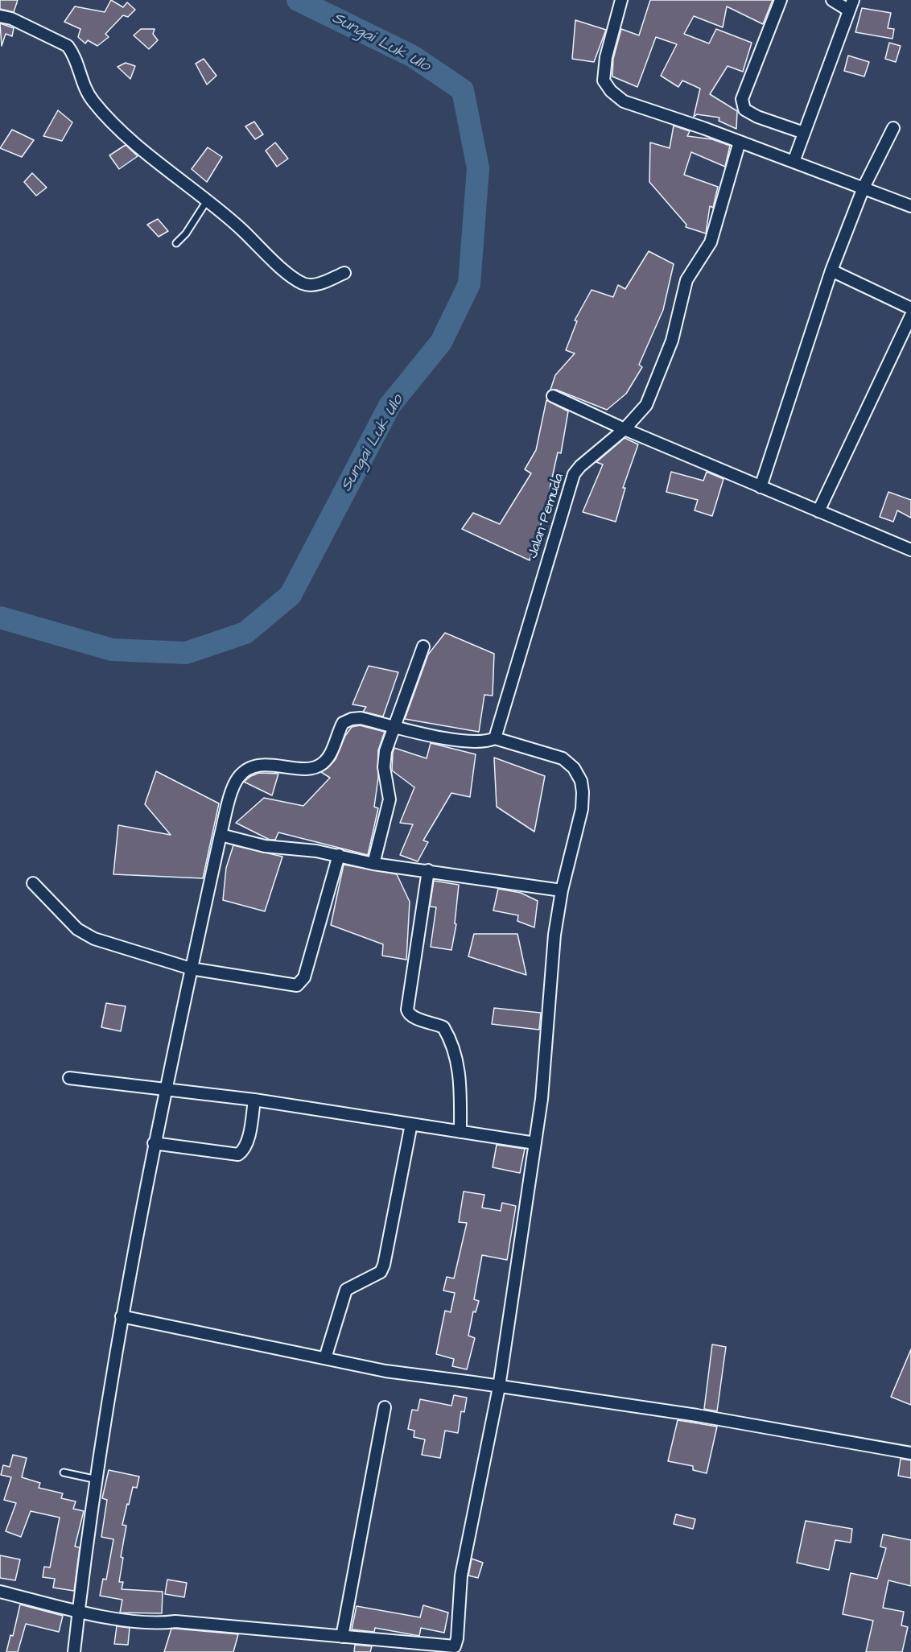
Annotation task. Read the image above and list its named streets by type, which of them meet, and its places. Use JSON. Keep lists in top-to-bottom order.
{
  "streets": {
    "street": ["Jalan Pemuda"]
  },
  "water": ["Sungai Luk Ulo"]
}
